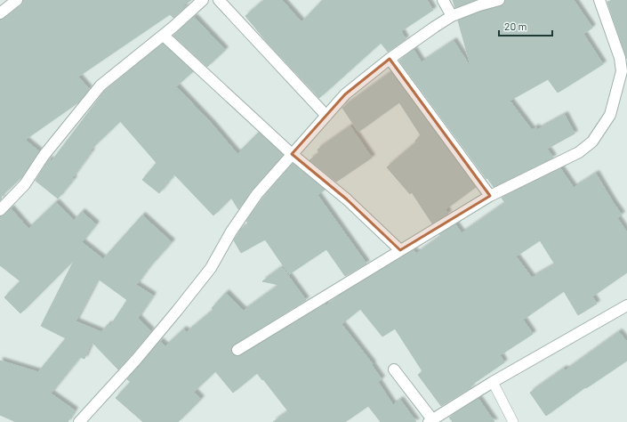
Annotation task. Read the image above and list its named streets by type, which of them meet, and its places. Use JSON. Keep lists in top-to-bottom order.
{
  "scale_bar": "20 m"
}
